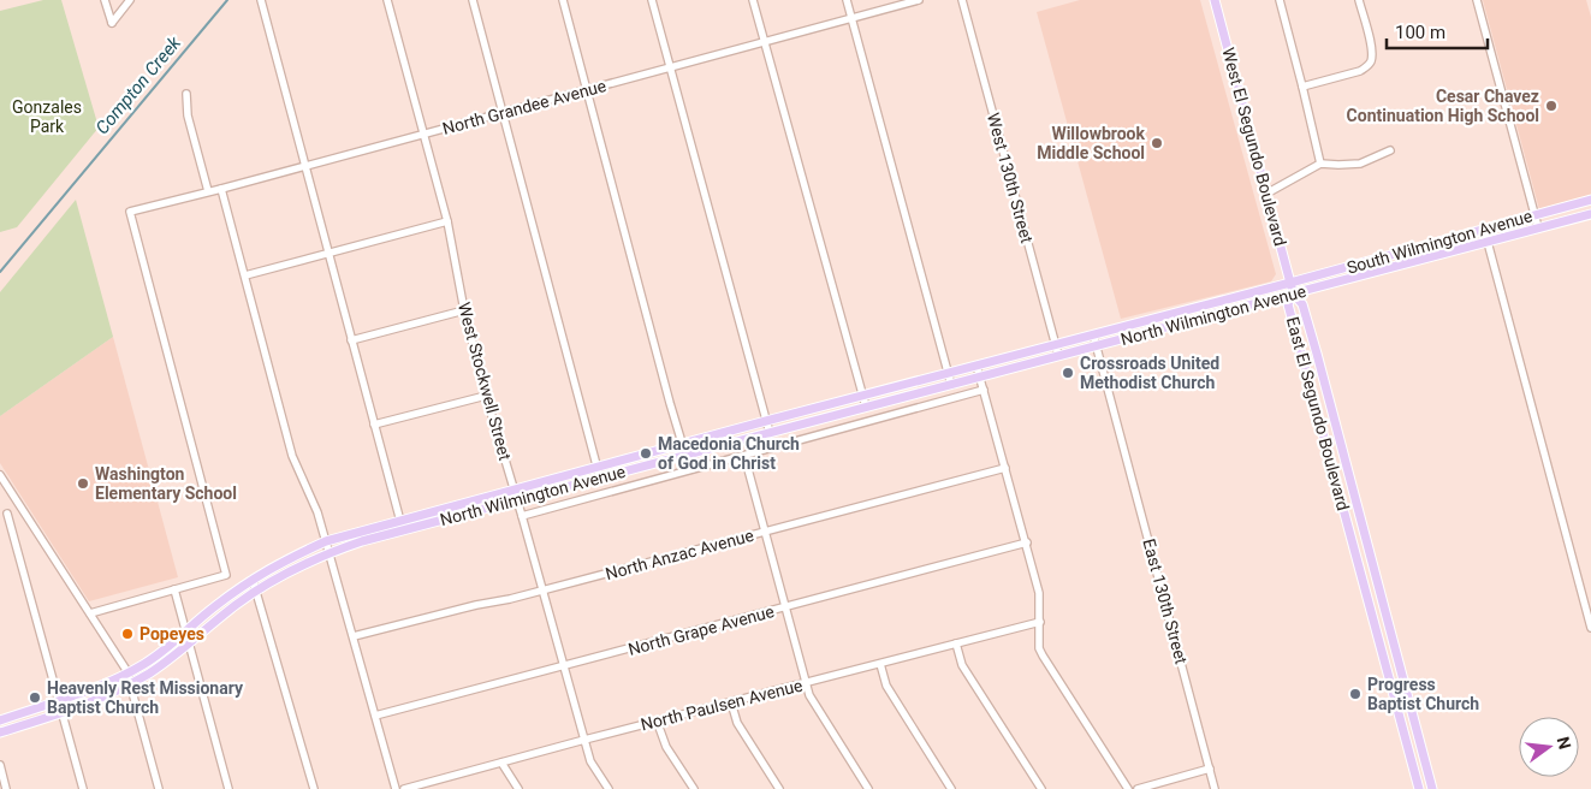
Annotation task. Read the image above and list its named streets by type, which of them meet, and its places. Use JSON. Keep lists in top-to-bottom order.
{
  "streets": {
    "main road": [
      "West El Segundo Boulevard",
      "South Wilmington Avenue",
      "North Wilmington Avenue",
      "East El Segundo Boulevard"
    ],
    "street": [
      "North Grandee Avenue",
      "West 130th Street",
      "West Stockwell Street",
      "North Anzac Avenue",
      "East 130th Street",
      "North Grape Avenue",
      "North Paulsen Avenue"
    ]
  },
  "crossings": [
    ["North Grandee Avenue", "West Stockwell Street"],
    ["West El Segundo Boulevard", "South Wilmington Avenue"],
    ["West El Segundo Boulevard", "North Wilmington Avenue"],
    ["West El Segundo Boulevard", "East El Segundo Boulevard"],
    ["West 130th Street", "North Wilmington Avenue"],
    ["South Wilmington Avenue", "North Wilmington Avenue"],
    ["North Wilmington Avenue", "West Stockwell Street"],
    ["North Wilmington Avenue", "East El Segundo Boulevard"],
    ["North Wilmington Avenue", "East 130th Street"],
    ["West Stockwell Street", "North Anzac Avenue"],
    ["West Stockwell Street", "North Grape Avenue"],
    ["West Stockwell Street", "North Paulsen Avenue"]
  ],
  "water": ["Compton Creek"],
  "parks": ["Gonzales Park"],
  "places": [
    "Cesar Chavez Continuation High School",
    "Willowbrook Middle School",
    "Crossroads United Methodist Church",
    "Macedonia Church of God in Christ",
    "Washington Elementary School",
    "Popeyes",
    "Progress Baptist Church",
    "Heavenly Rest Missionary Baptist Church"
  ],
  "scale_bar": "100 m",
  "north": "right"
}
